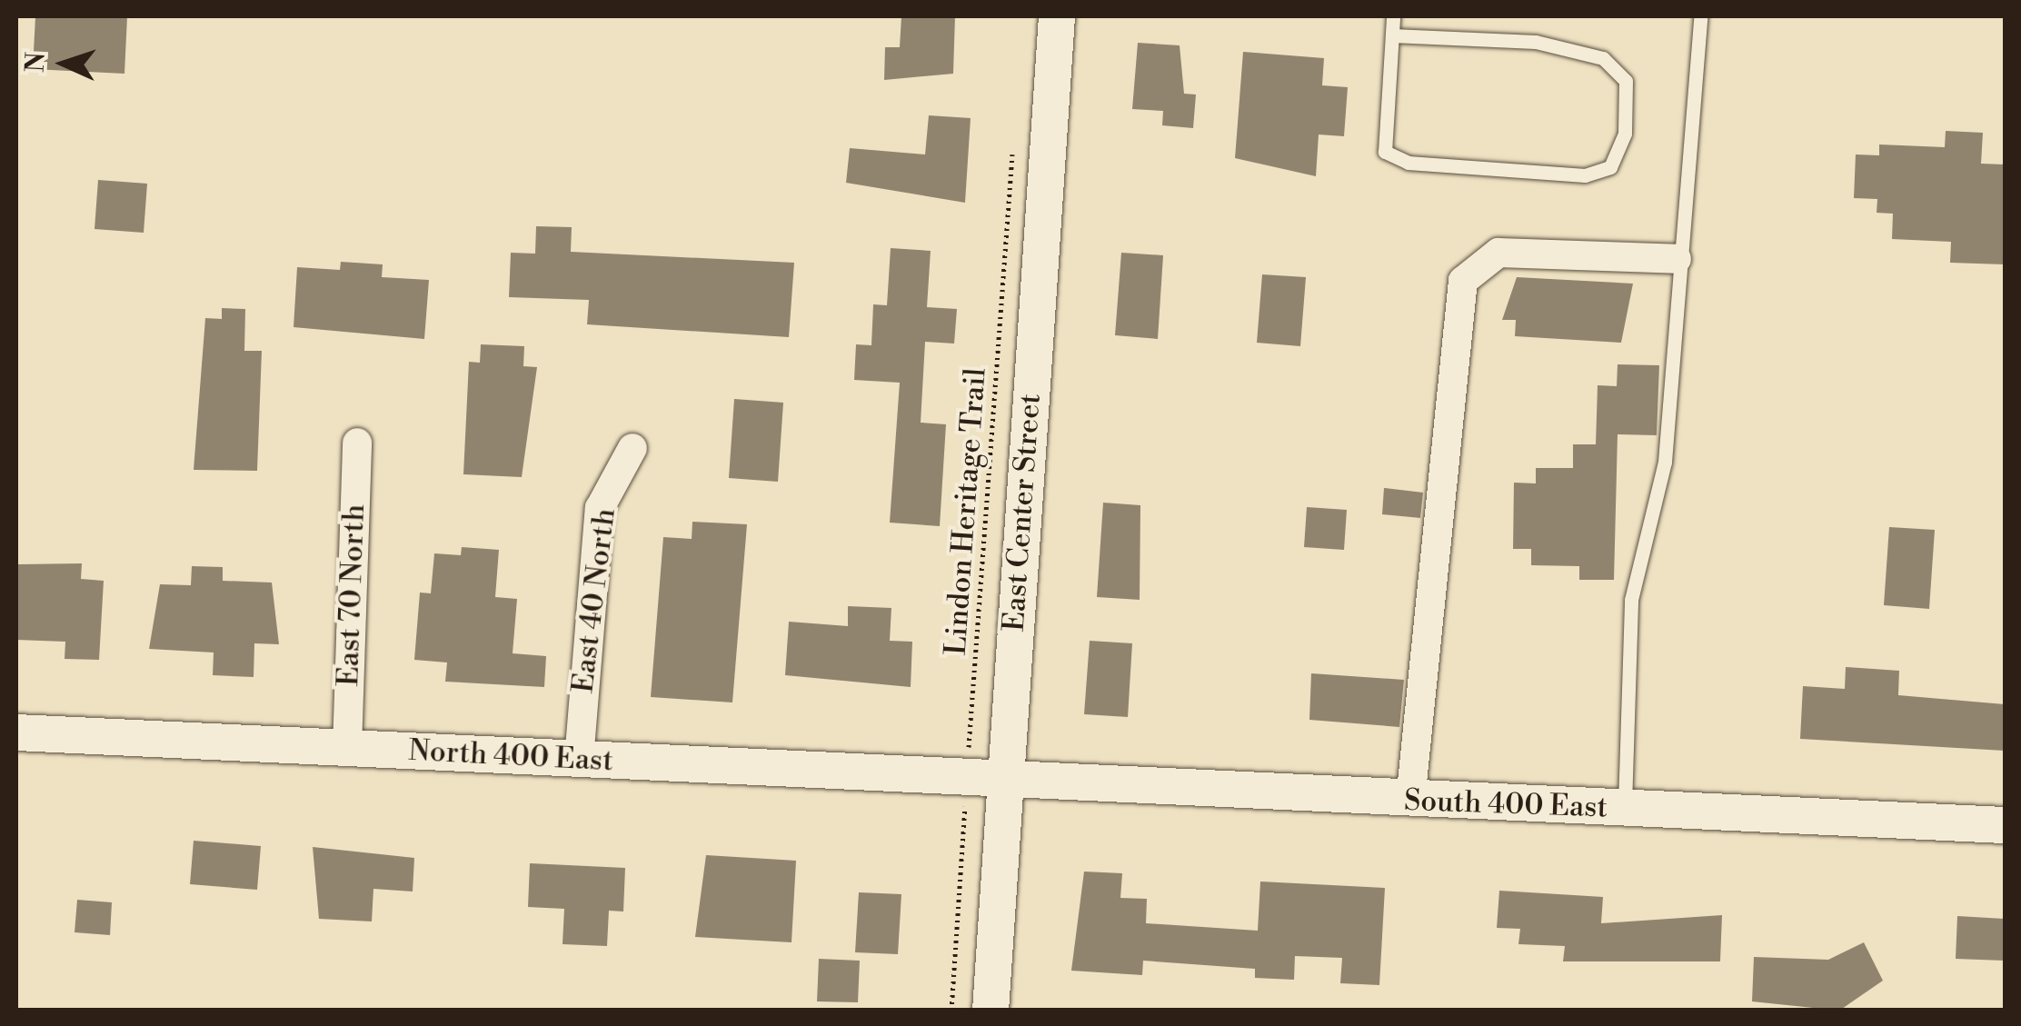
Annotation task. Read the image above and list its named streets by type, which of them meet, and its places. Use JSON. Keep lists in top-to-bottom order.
{
  "streets": {
    "street": [
      "East Center Street",
      "East 70 North",
      "East 40 North",
      "North 400 East",
      "South 400 East"
    ],
    "path": ["Lindon Heritage Trail"]
  },
  "crossings": [
    ["Lindon Heritage Trail", "North 400 East"],
    ["East Center Street", "North 400 East"],
    ["East Center Street", "South 400 East"],
    ["East 70 North", "North 400 East"],
    ["East 40 North", "North 400 East"],
    ["North 400 East", "South 400 East"]
  ],
  "north": "left"
}
